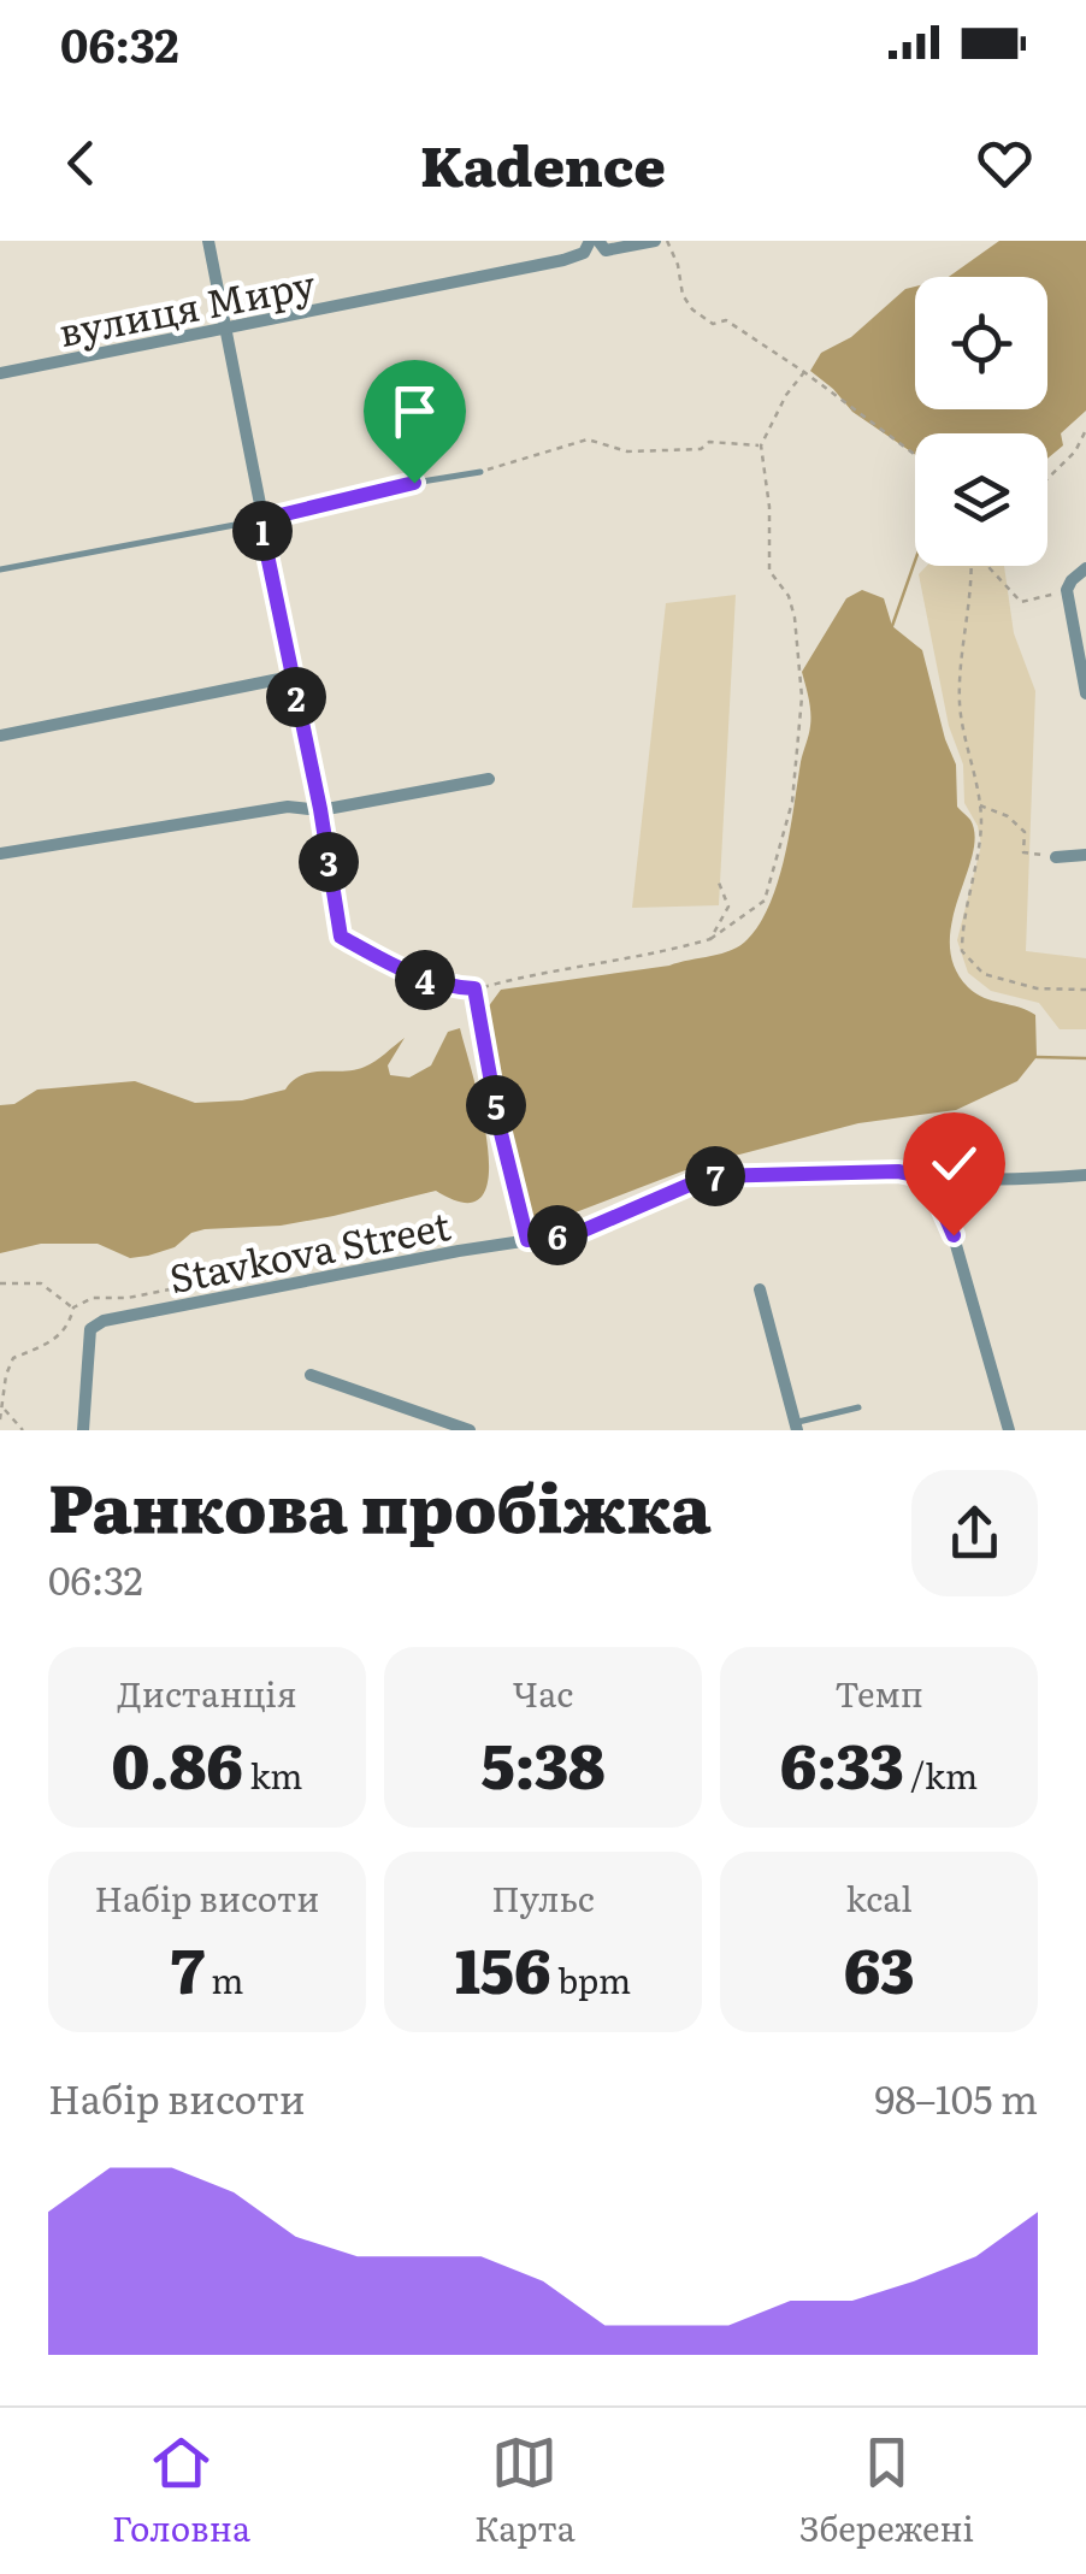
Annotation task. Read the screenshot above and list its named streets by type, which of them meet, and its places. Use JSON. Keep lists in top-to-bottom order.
{
  "streets": {
    "street": ["вулиця Миру", "Stavkova Street"]
  },
  "page": {
    "status": "06:32",
    "header": "Kadence",
    "pins": [
      "1",
      "2",
      "3",
      "4",
      "5",
      "7",
      "6"
    ],
    "heading": ["Ранкова пробіжка", "06:32"],
    "stats": [
      ["Дистанція", "0.86 km"],
      ["Час", "5:38"],
      ["Темп", "6:33 /km"],
      ["Набір висоти", "7 m"],
      ["Пульс", "156 bpm"],
      ["kcal", "63"]
    ],
    "chart": ["Набір висоти", "98–105 m"],
    "tabs": ["Головна", "Карта", "Збережені"]
  }
}
